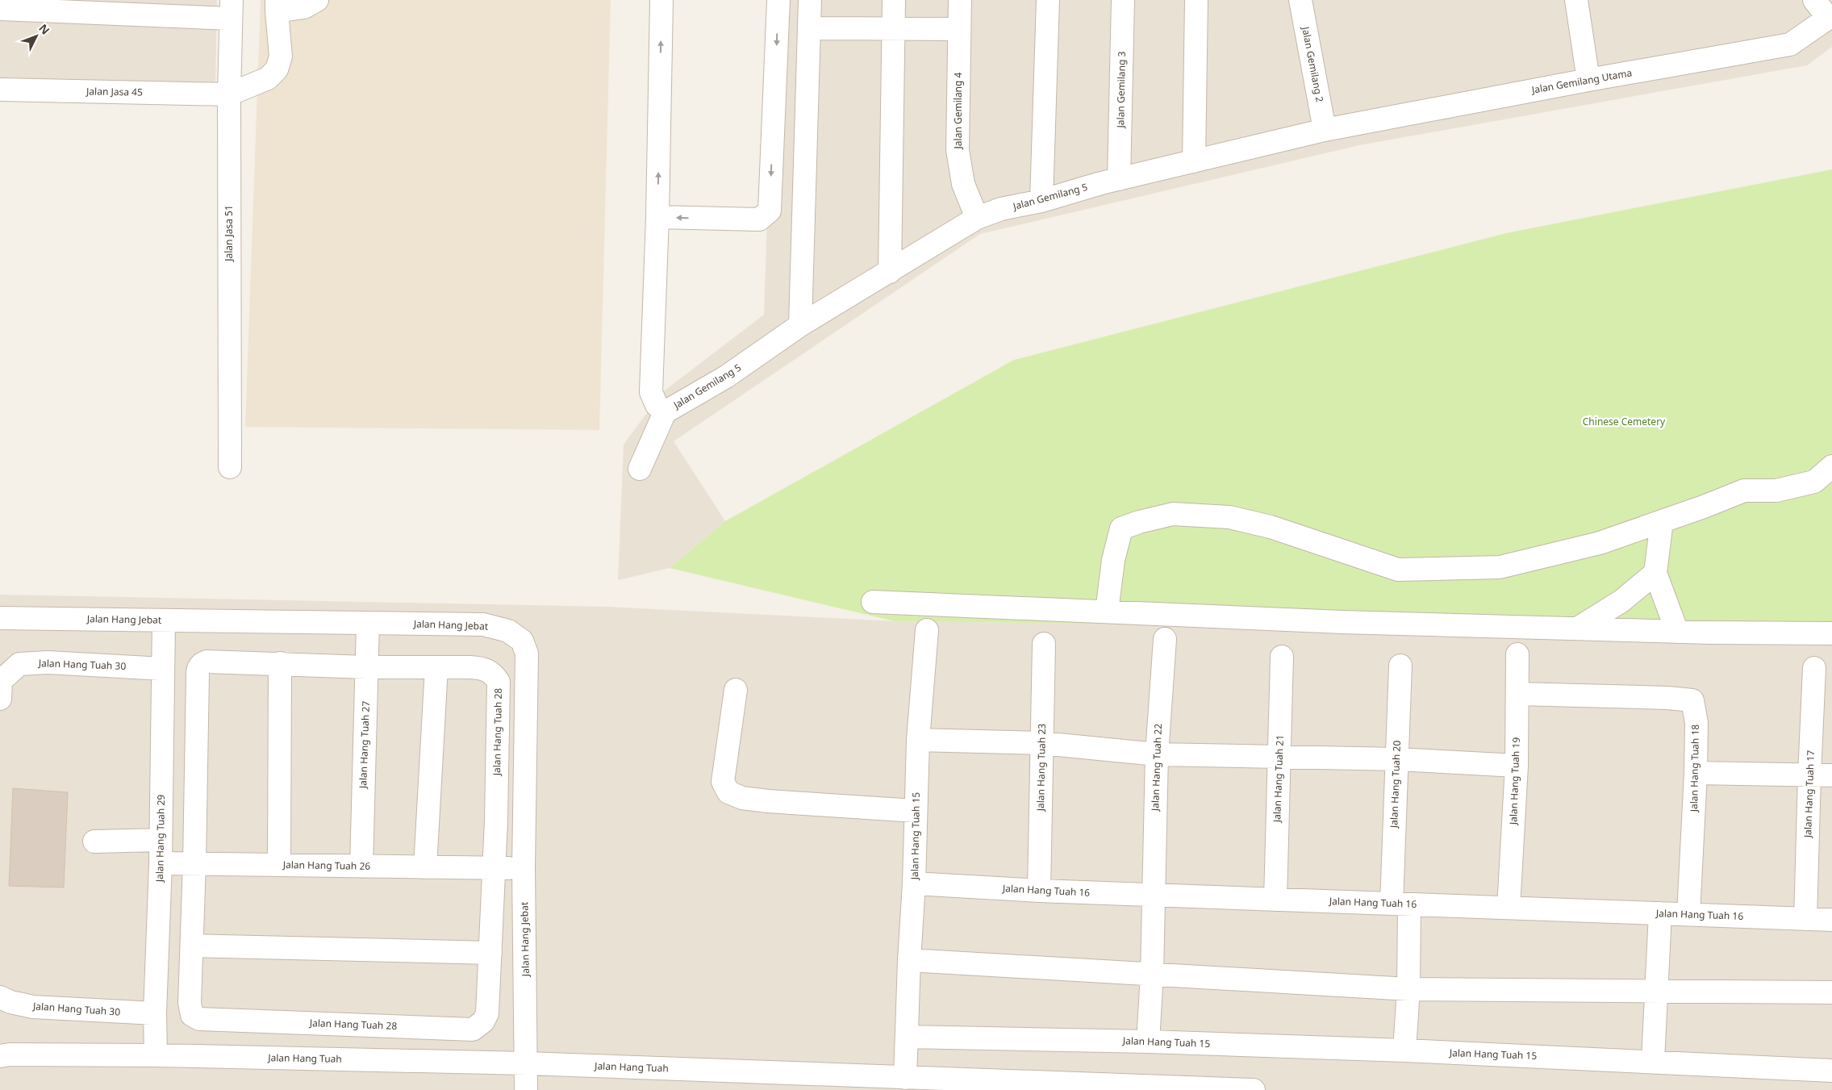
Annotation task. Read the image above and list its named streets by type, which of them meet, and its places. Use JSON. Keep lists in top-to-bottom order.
{
  "streets": {
    "street": [
      "Jalan Gemilang 2",
      "Jalan Gemilang Utama",
      "Jalan Gemilang 3",
      "Jalan Jasa 45",
      "Jalan Gemilang 4",
      "Jalan Gemilang 5",
      "Jalan Jasa 51",
      "Jalan Hang Jebat",
      "Jalan Hang Tuah 30",
      "Jalan Hang Tuah 28",
      "Jalan Hang Tuah 27",
      "Jalan Hang Tuah 23",
      "Jalan Hang Tuah 22",
      "Jalan Hang Tuah 18",
      "Jalan Hang Tuah 21",
      "Jalan Hang Tuah 19",
      "Jalan Hang Tuah 20",
      "Jalan Hang Tuah 17",
      "Jalan Hang Tuah 15",
      "Jalan Hang Tuah 29",
      "Jalan Hang Tuah 26",
      "Jalan Hang Tuah 16",
      "Jalan Hang Tuah"
    ]
  },
  "crossings": [
    ["Jalan Gemilang 2", "Jalan Gemilang Utama"],
    ["Jalan Gemilang 2", "Jalan Gemilang 5"],
    ["Jalan Gemilang Utama", "Jalan Gemilang 5"],
    ["Jalan Gemilang 3", "Jalan Gemilang 5"],
    ["Jalan Jasa 45", "Jalan Jasa 51"],
    ["Jalan Gemilang 4", "Jalan Gemilang 5"],
    ["Jalan Hang Jebat", "Jalan Hang Tuah 27"],
    ["Jalan Hang Jebat", "Jalan Hang Tuah 29"],
    ["Jalan Hang Jebat", "Jalan Hang Tuah 26"],
    ["Jalan Hang Jebat", "Jalan Hang Tuah"],
    ["Jalan Hang Tuah 30", "Jalan Hang Tuah 29"],
    ["Jalan Hang Tuah 28", "Jalan Hang Tuah 27"],
    ["Jalan Hang Tuah 28", "Jalan Hang Tuah 26"],
    ["Jalan Hang Tuah 27", "Jalan Hang Tuah 26"],
    ["Jalan Hang Tuah 23", "Jalan Hang Tuah 16"],
    ["Jalan Hang Tuah 22", "Jalan Hang Tuah 15"],
    ["Jalan Hang Tuah 22", "Jalan Hang Tuah 16"],
    ["Jalan Hang Tuah 18", "Jalan Hang Tuah 19"],
    ["Jalan Hang Tuah 18", "Jalan Hang Tuah 16"],
    ["Jalan Hang Tuah 21", "Jalan Hang Tuah 16"],
    ["Jalan Hang Tuah 19", "Jalan Hang Tuah 16"],
    ["Jalan Hang Tuah 20", "Jalan Hang Tuah 15"],
    ["Jalan Hang Tuah 20", "Jalan Hang Tuah 16"],
    ["Jalan Hang Tuah 17", "Jalan Hang Tuah 16"],
    ["Jalan Hang Tuah 15", "Jalan Hang Tuah 16"],
    ["Jalan Hang Tuah 29", "Jalan Hang Tuah 26"],
    ["Jalan Hang Tuah 29", "Jalan Hang Tuah"]
  ],
  "parks": ["Chinese Cemetery"],
  "north": "top right"
}
